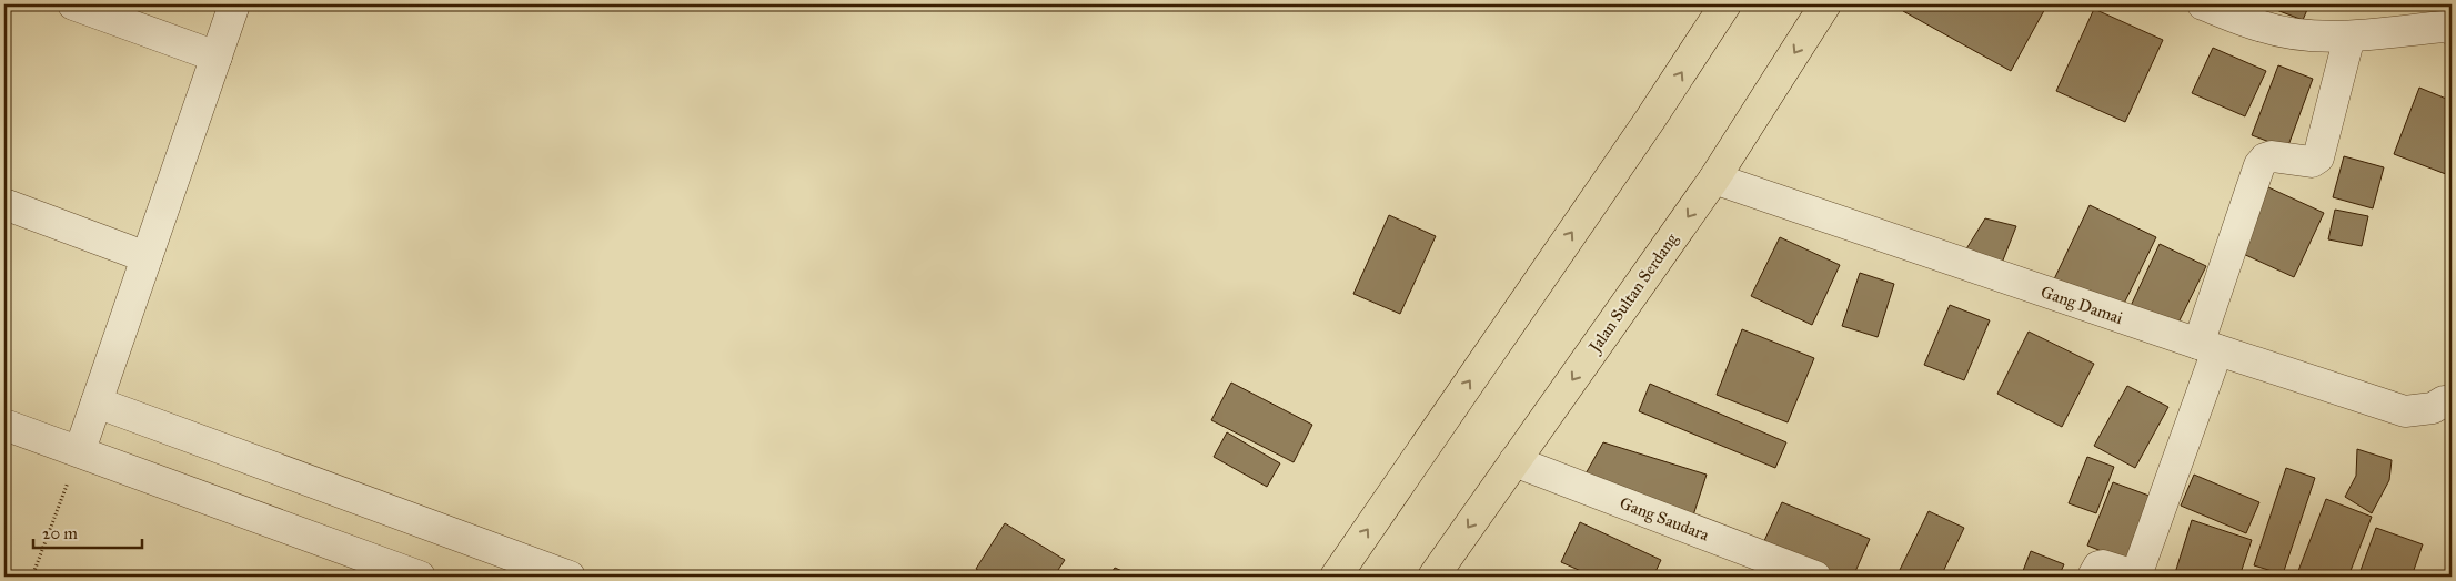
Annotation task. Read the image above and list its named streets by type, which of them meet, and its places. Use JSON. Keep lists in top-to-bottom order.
{
  "streets": {
    "highway": ["Jalan Sultan Serdang"],
    "street": ["Gang Damai", "Gang Saudara"]
  },
  "crossings": [
    ["Jalan Sultan Serdang", "Gang Damai"],
    ["Jalan Sultan Serdang", "Gang Saudara"]
  ],
  "scale_bar": "20 m"
}
